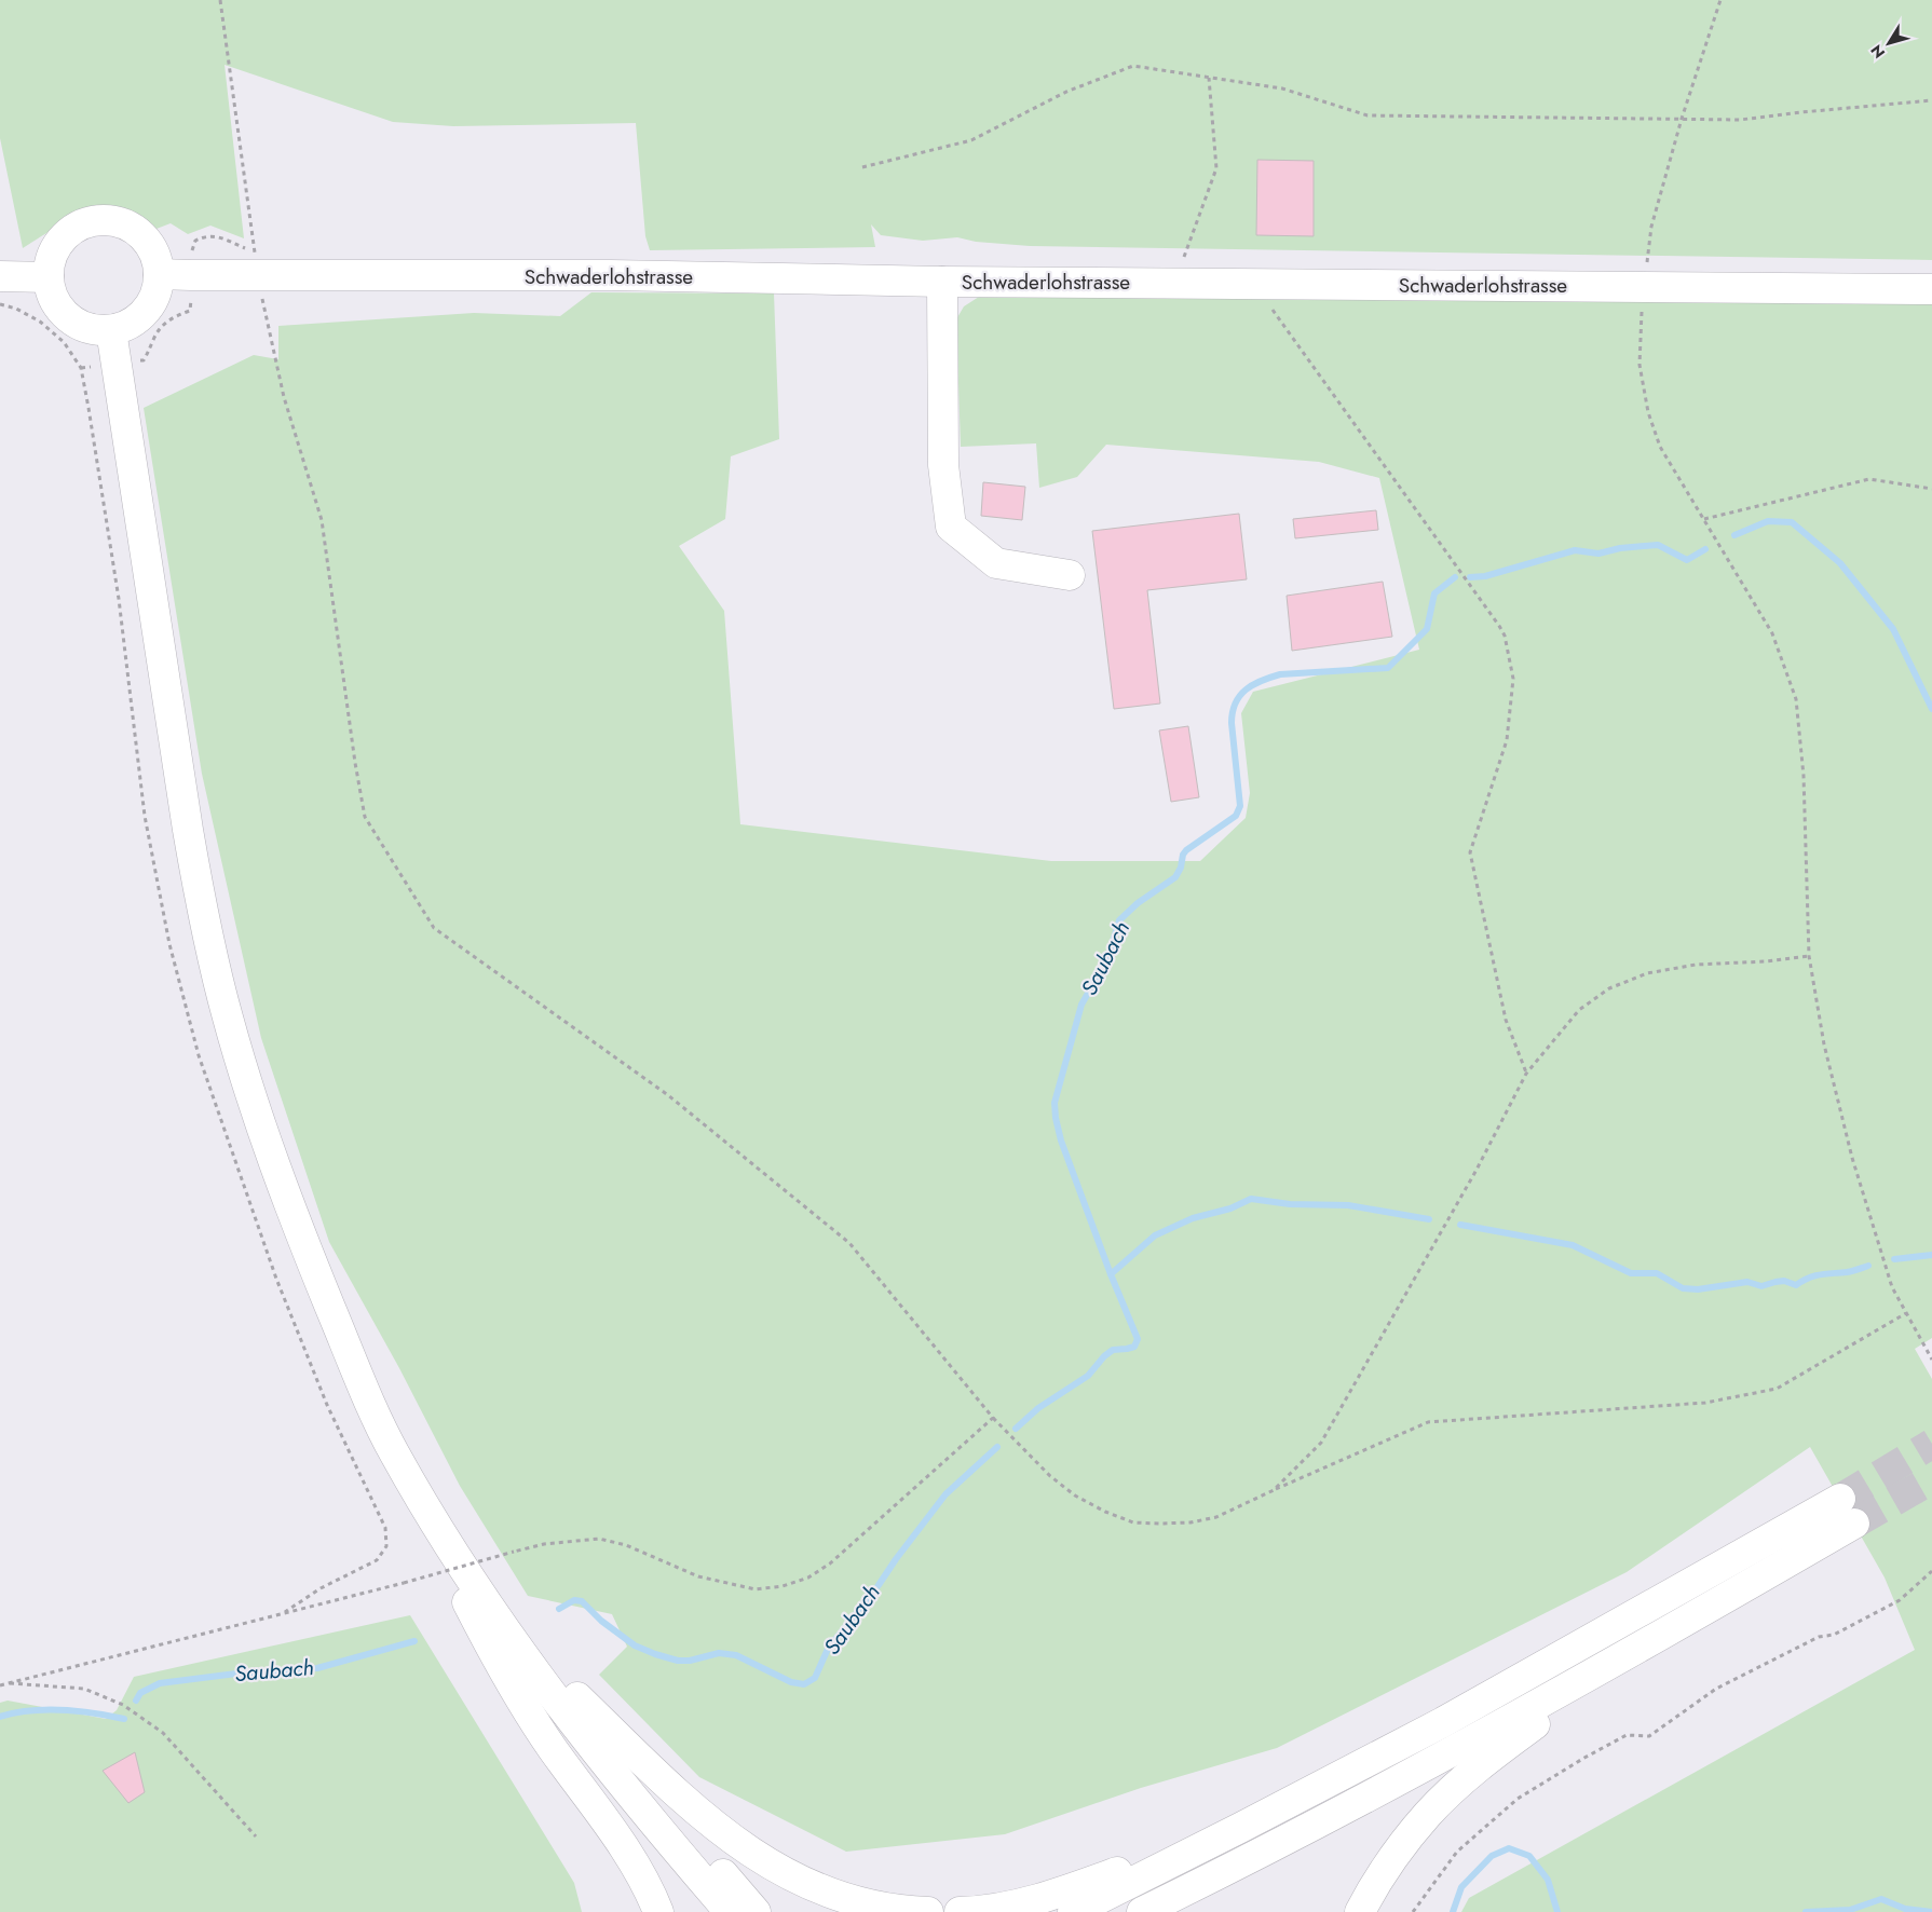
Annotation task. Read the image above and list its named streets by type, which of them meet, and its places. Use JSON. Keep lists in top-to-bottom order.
{
  "streets": {
    "main road": ["Schwaderlohstrasse"]
  },
  "water": ["Saubach"],
  "north": "bottom left"
}
